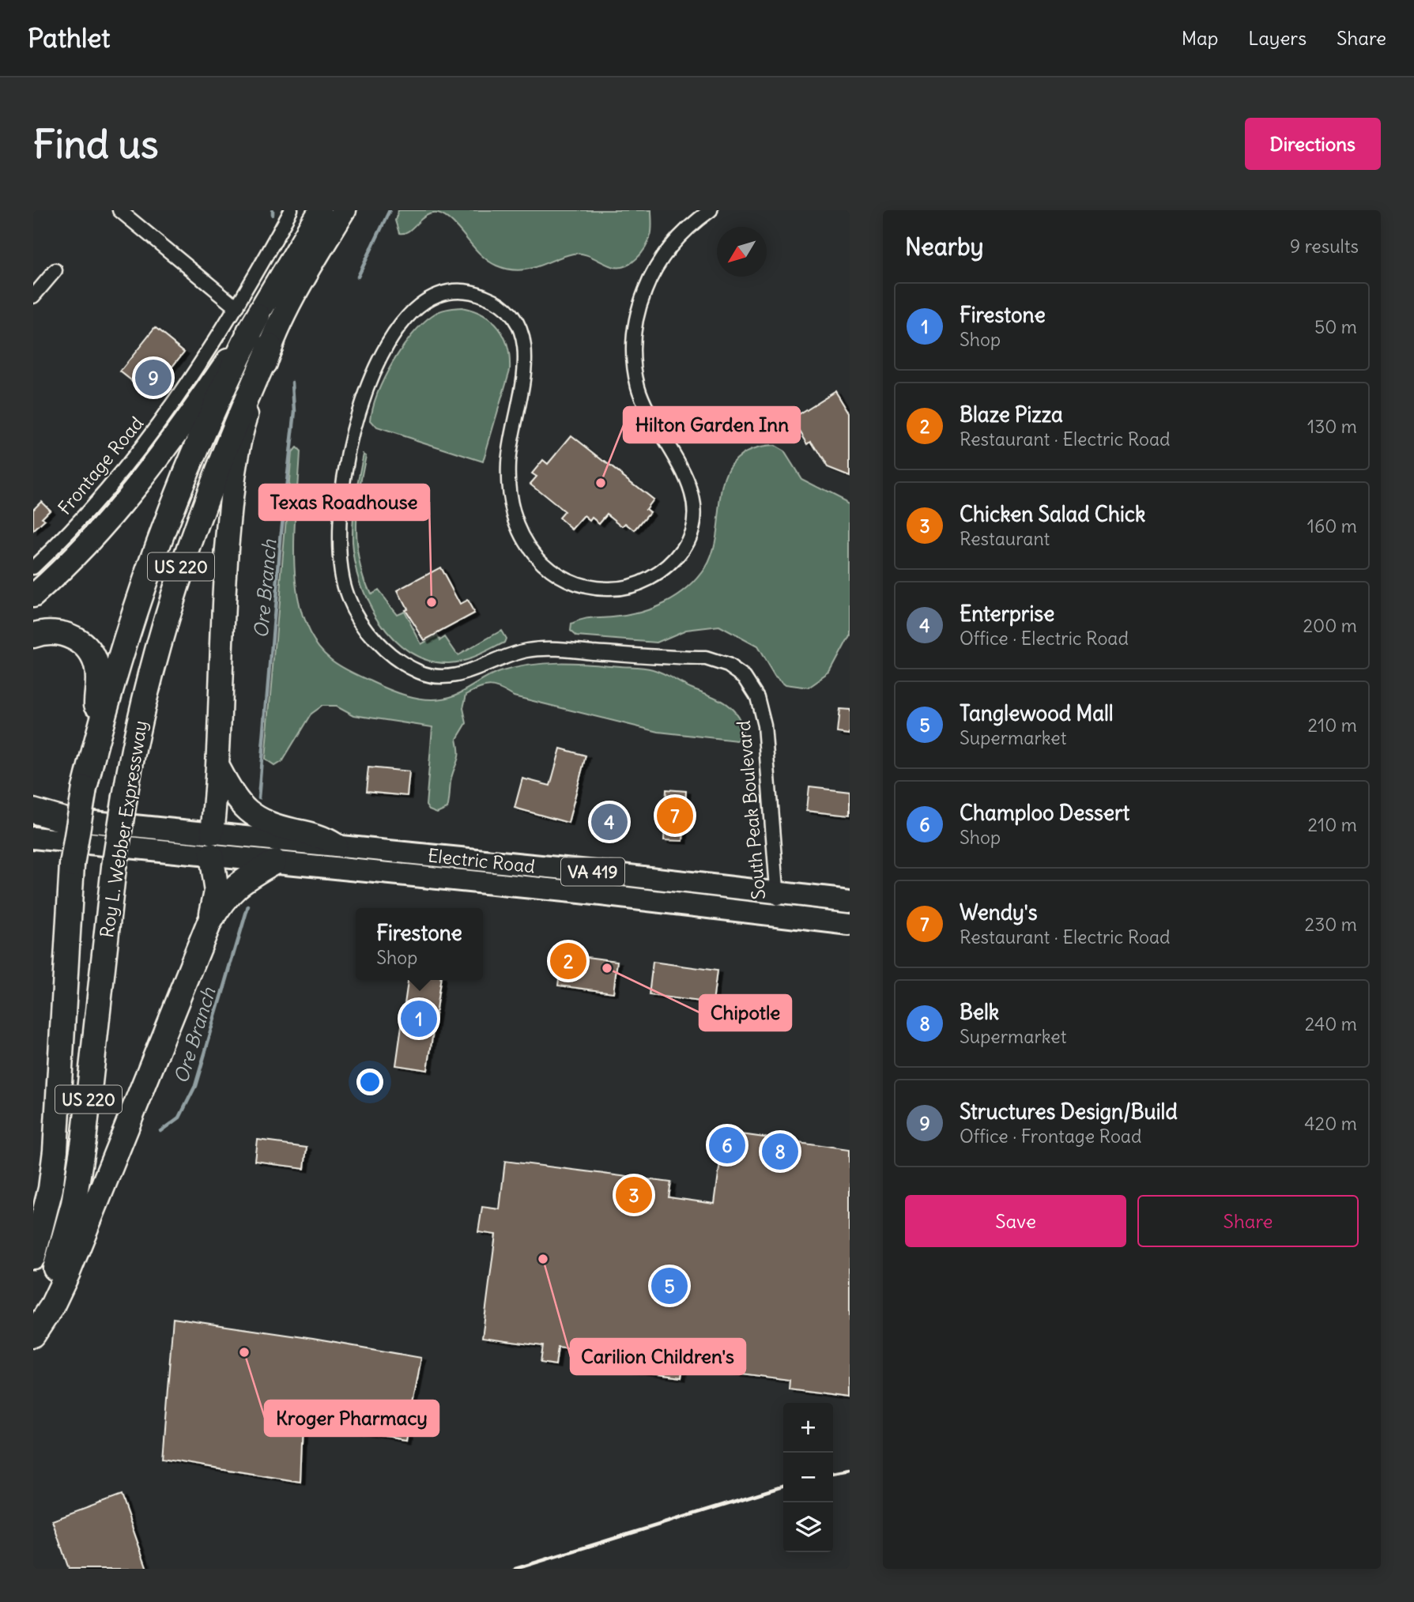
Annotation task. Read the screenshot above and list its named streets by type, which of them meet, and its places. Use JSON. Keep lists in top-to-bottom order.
{
  "streets": {
    "highway": ["US 220", "Roy L. Webber Expressway"],
    "main road": ["Electric Road", "VA 419"],
    "street": ["Frontage Road", "South Peak Boulevard"]
  },
  "crossings": [
    ["US 220", "Roy L. Webber Expressway"],
    ["South Peak Boulevard", "Electric Road"],
    ["Roy L. Webber Expressway", "VA 419"],
    ["Electric Road", "VA 419"]
  ],
  "water": ["Ore Branch"],
  "places": [
    "Hilton Garden Inn",
    "Texas Roadhouse",
    "Chipotle",
    "Carilion Children's",
    "Kroger Pharmacy"
  ],
  "north": "bottom left",
  "page": {
    "header": "Pathlet",
    "nav": ["Map", "Layers", "Share"],
    "buttons": [
      "Directions",
      ["Save", "Share"]
    ],
    "title": "Find us",
    "heading": ["Nearby", "9 results"],
    "list": [
      {
        "mark": "1",
        "name": "Firestone",
        "note": "Shop",
        "value": "50 m"
      },
      {
        "mark": "2",
        "name": "Blaze Pizza",
        "note": "Restaurant · Electric Road",
        "value": "130 m"
      },
      {
        "mark": "3",
        "name": "Chicken Salad Chick",
        "note": "Restaurant",
        "value": "160 m"
      },
      {
        "mark": "4",
        "name": "Enterprise",
        "note": "Office · Electric Road",
        "value": "200 m"
      },
      {
        "mark": "5",
        "name": "Tanglewood Mall",
        "note": "Supermarket",
        "value": "210 m"
      },
      {
        "mark": "6",
        "name": "Champloo Dessert",
        "note": "Shop",
        "value": "210 m"
      },
      {
        "mark": "7",
        "name": "Wendy's",
        "note": "Restaurant · Electric Road",
        "value": "230 m"
      },
      {
        "mark": "8",
        "name": "Belk",
        "note": "Supermarket",
        "value": "240 m"
      },
      {
        "mark": "9",
        "name": "Structures Design/Build",
        "note": "Office · Frontage Road",
        "value": "420 m"
      }
    ],
    "pins": [
      "9",
      "7",
      "4",
      "2",
      "1",
      "6",
      "8",
      "3",
      "5"
    ],
    "popup": ["Firestone", "Shop"],
    "map_buttons": ["+", "−"]
  }
}
